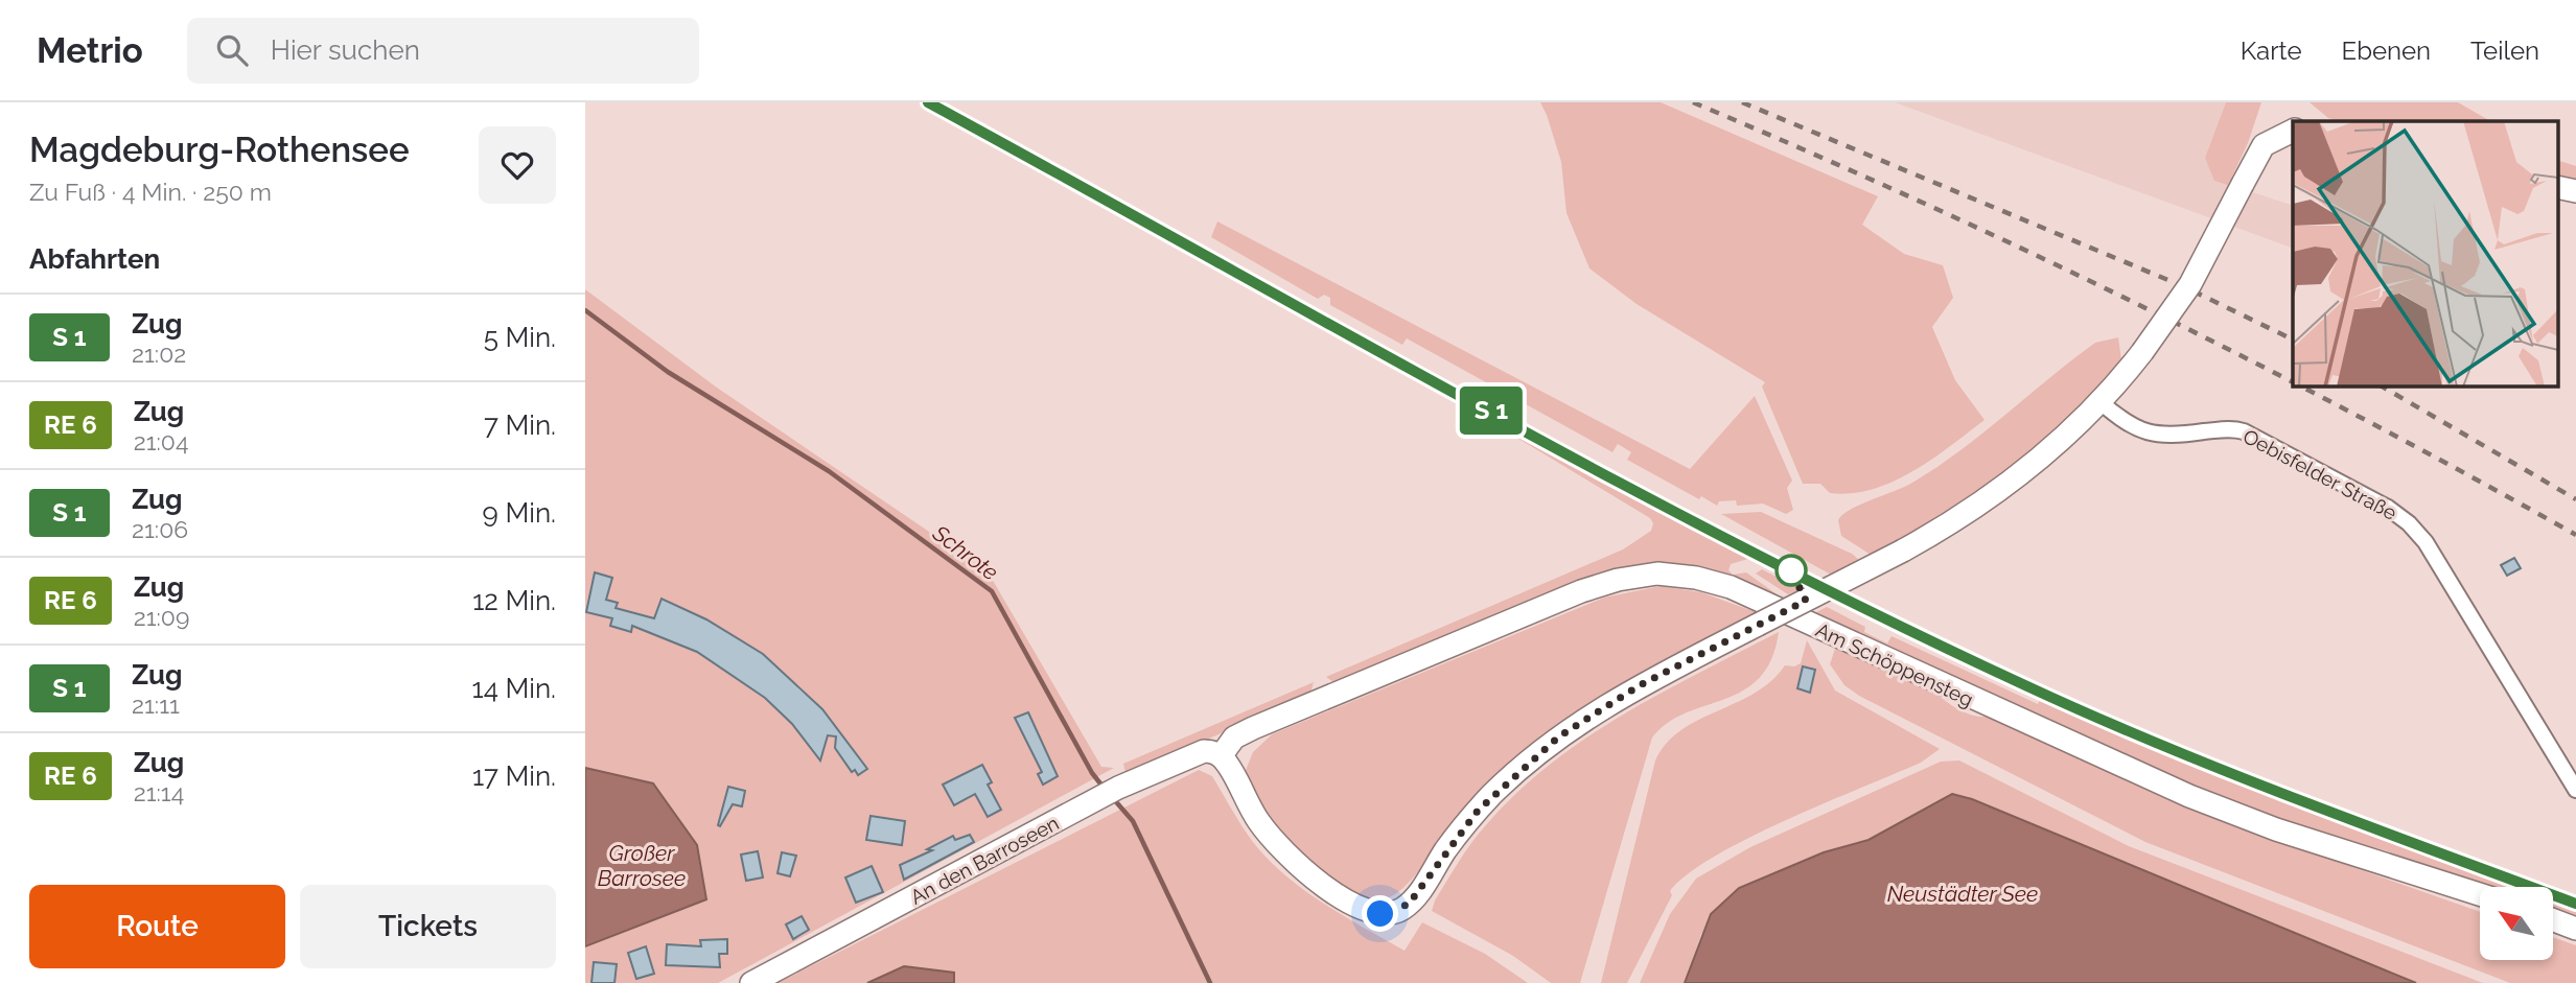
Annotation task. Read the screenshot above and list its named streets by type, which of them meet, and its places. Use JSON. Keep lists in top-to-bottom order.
{
  "streets": {
    "street": ["Oebisfelder Straße", "Am Schöppensteg", "An den Barroseen"]
  },
  "crossings": [
    ["Am Schöppensteg", "An den Barroseen"]
  ],
  "water": ["Schrote", "Großer Barrosee", "Neustädter See"],
  "north": "top left",
  "page": {
    "header": "Metrio",
    "search": "Hier suchen",
    "nav": ["Karte", "Ebenen", "Teilen"],
    "heading": [
      ["Magdeburg-Rothensee", "Zu Fuß · 4 Min. · 250 m"],
      "Abfahrten"
    ],
    "on_map": "S 1",
    "list": [
      {
        "mark": "S 1",
        "name": "Zug",
        "note": "21:02",
        "value": "5 Min."
      },
      {
        "mark": "RE 6",
        "name": "Zug",
        "note": "21:04",
        "value": "7 Min."
      },
      {
        "mark": "S 1",
        "name": "Zug",
        "note": "21:06",
        "value": "9 Min."
      },
      {
        "mark": "RE 6",
        "name": "Zug",
        "note": "21:09",
        "value": "12 Min."
      },
      {
        "mark": "S 1",
        "name": "Zug",
        "note": "21:11",
        "value": "14 Min."
      },
      {
        "mark": "RE 6",
        "name": "Zug",
        "note": "21:14",
        "value": "17 Min."
      }
    ],
    "buttons": ["Route", "Tickets"]
  }
}
